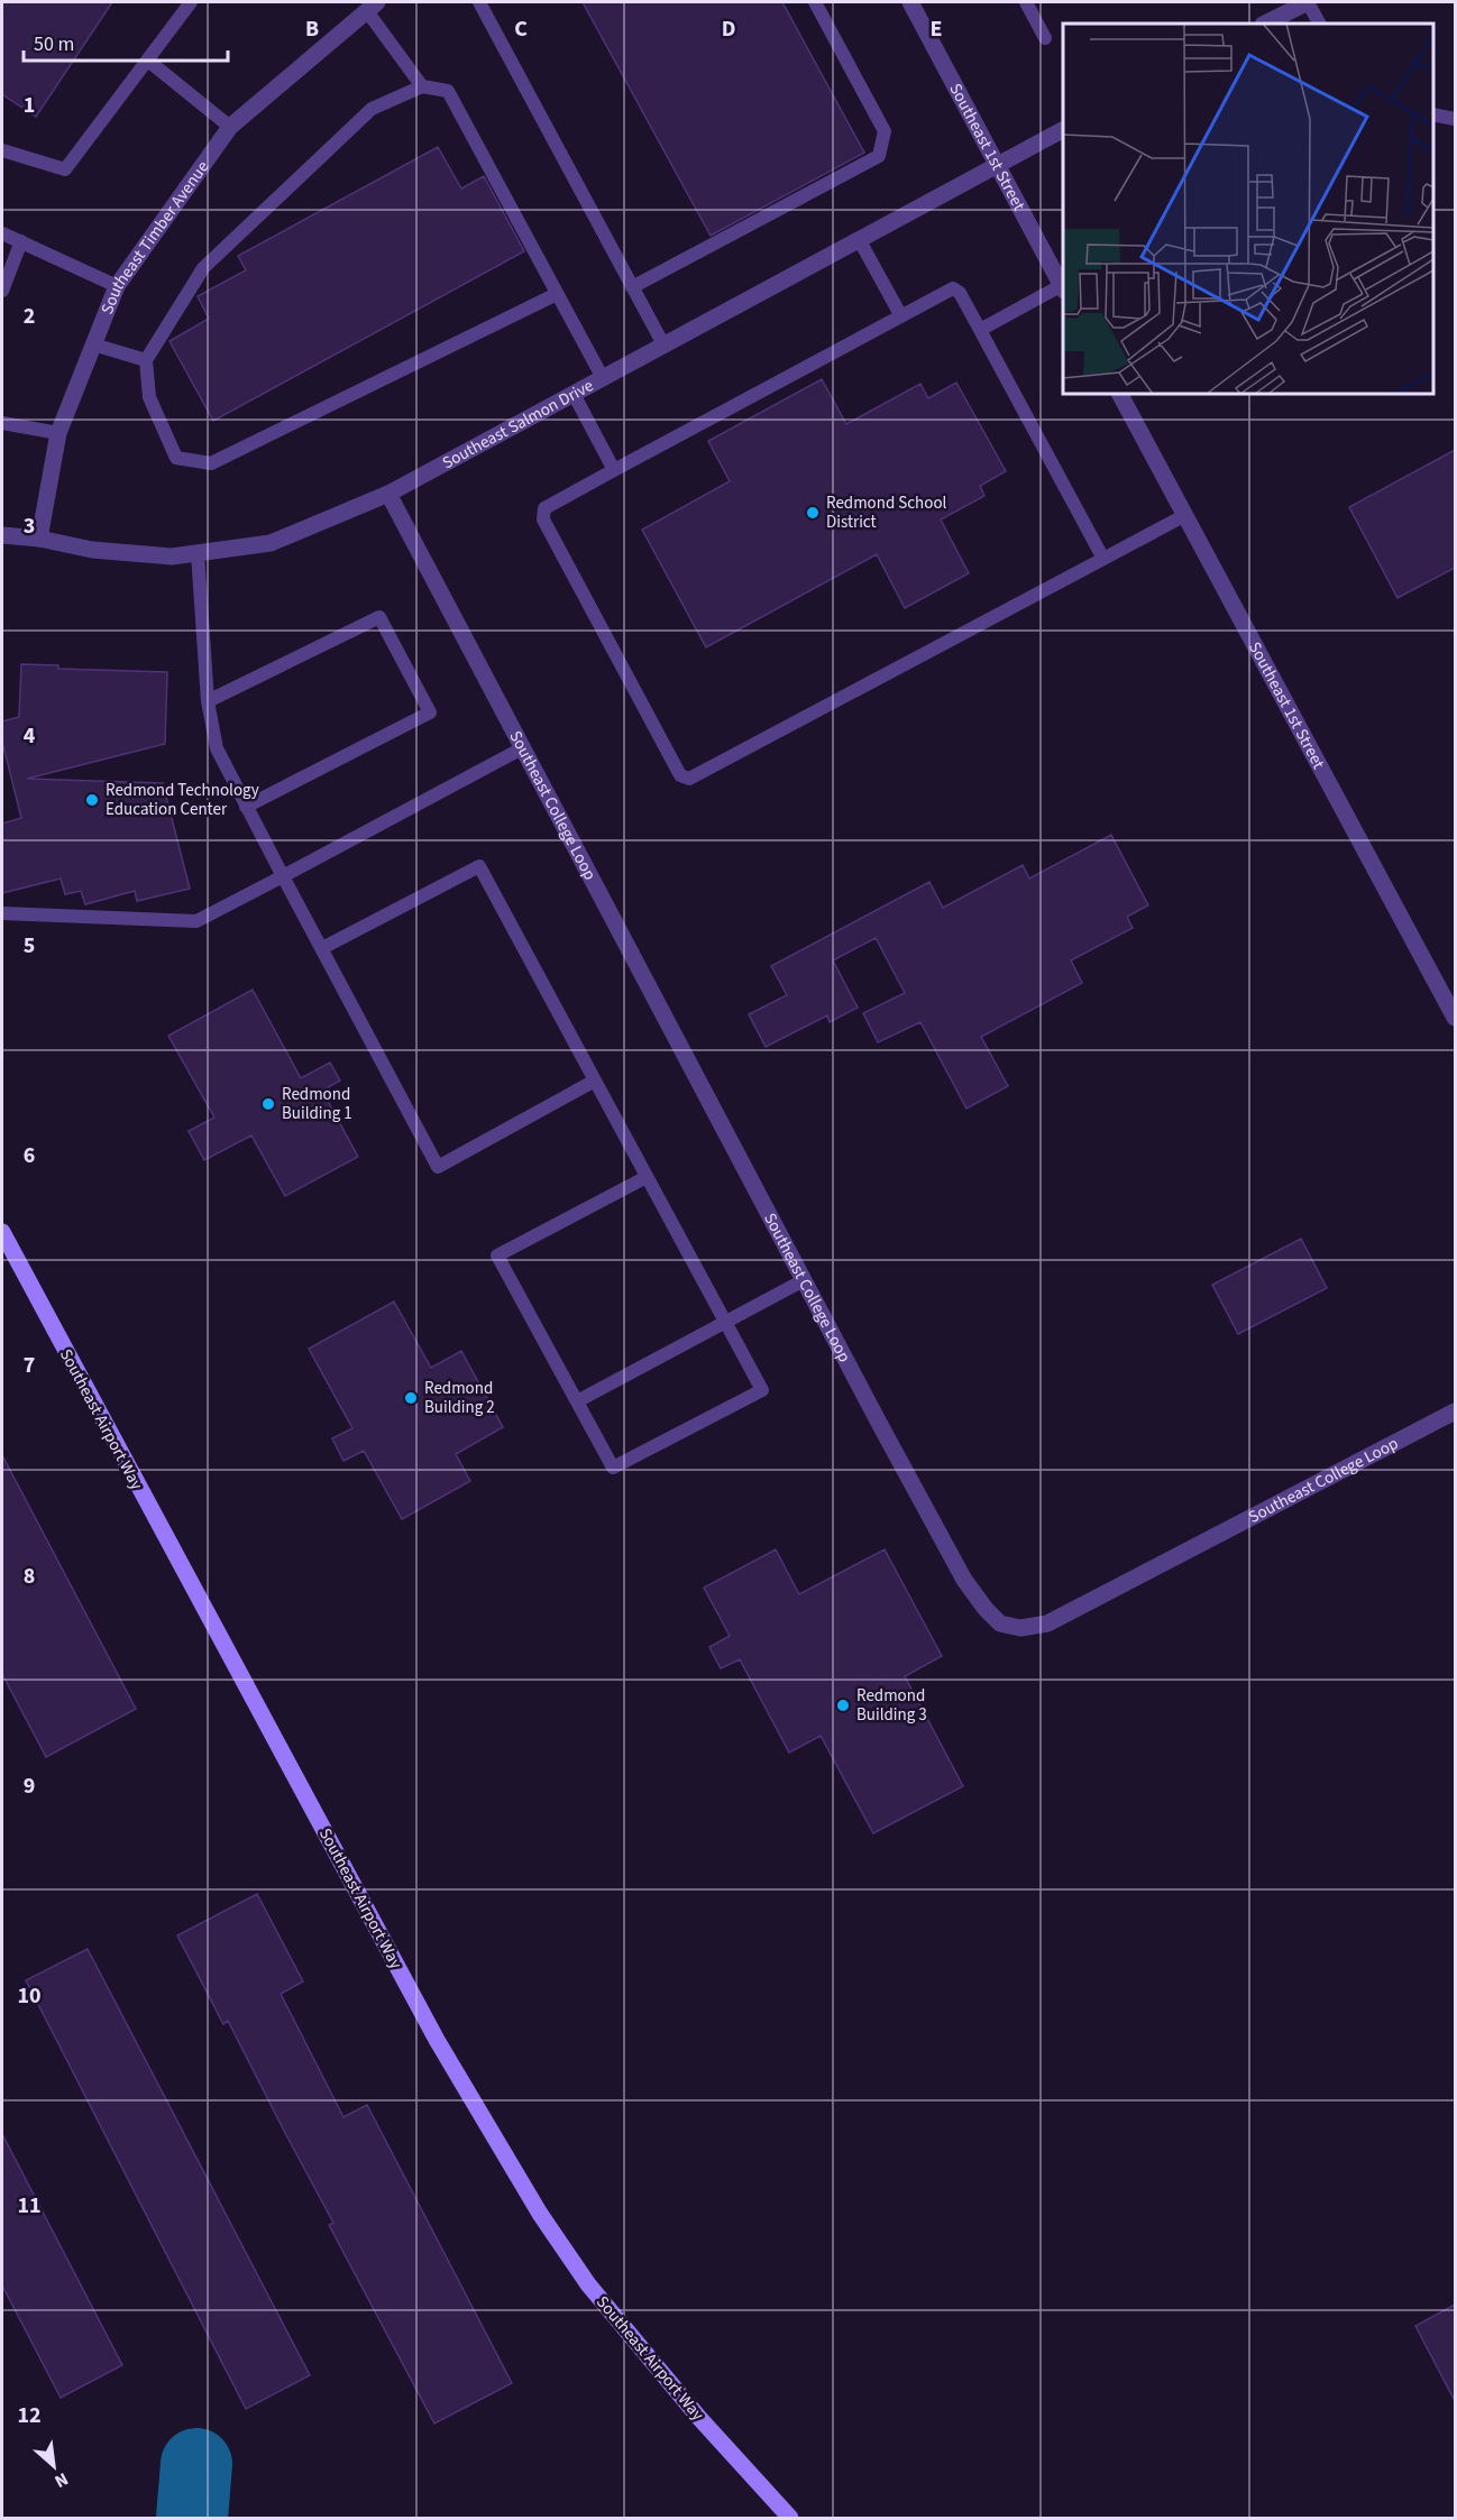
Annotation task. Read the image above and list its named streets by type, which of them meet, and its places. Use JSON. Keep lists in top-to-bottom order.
{
  "streets": {
    "main road": ["Southeast Airport Way"],
    "street": [
      "Southeast 1st Street",
      "Southeast Timber Avenue",
      "Southeast Salmon Drive",
      "Southeast College Loop"
    ]
  },
  "crossings": [
    ["Southeast 1st Street", "Southeast Salmon Drive"],
    ["Southeast Timber Avenue", "Southeast Salmon Drive"],
    ["Southeast Salmon Drive", "Southeast College Loop"]
  ],
  "places": [
    "Redmond School District",
    "Redmond Technology Education Center",
    "Redmond Building 1",
    "Redmond Building 2",
    "Redmond Building 3"
  ],
  "scale_bar": "50 m",
  "north": "bottom right",
  "grid": {
    "columns": [
      "B",
      "C",
      "D",
      "E"
    ],
    "rows": [
      "1",
      "2",
      "3",
      "4",
      "5",
      "6",
      "7",
      "8",
      "9",
      "10",
      "11",
      "12"
    ]
  }
}
